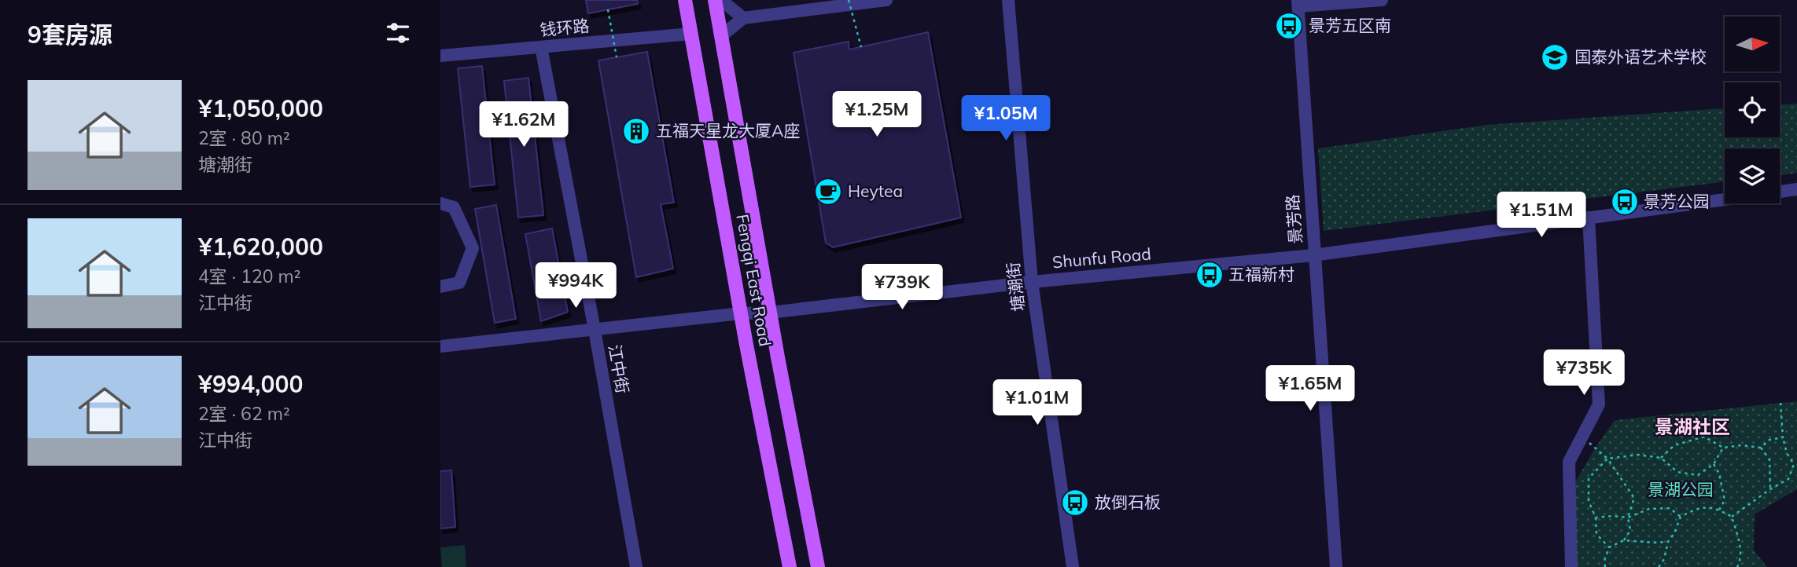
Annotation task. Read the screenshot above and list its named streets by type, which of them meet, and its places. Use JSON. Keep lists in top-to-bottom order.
{
  "streets": {
    "main road": ["Fengqi East Road"],
    "street": [
      "钱环路",
      "景芳路",
      "Shunfu Road",
      "塘潮街",
      "江中街"
    ]
  },
  "crossings": [
    ["钱环路", "Fengqi East Road"],
    ["钱环路", "江中街"],
    ["景芳路", "Shunfu Road"],
    ["Shunfu Road", "Fengqi East Road"],
    ["Shunfu Road", "塘潮街"],
    ["Shunfu Road", "江中街"]
  ],
  "districts": ["景湖社区"],
  "parks": ["景湖公园"],
  "places": {
    "bus stop": [
      "景芳五区南",
      "景芳公园",
      "五福新村",
      "放倒石板"
    ],
    "school or university": ["国泰外语艺术学校"],
    "building": ["五福天星龙大厦A座"],
    "cafe": ["Heytea"]
  },
  "north": "right",
  "page": {
    "heading": "9套房源",
    "list": [
      {
        "name": "¥1,050,000",
        "note": "2室 · 80 m² · 塘潮街"
      },
      {
        "name": "¥1,620,000",
        "note": "4室 · 120 m² · 江中街"
      },
      {
        "name": "¥994,000",
        "note": "2室 · 62 m² · 江中街"
      }
    ],
    "price": [
      "¥1.25M",
      "¥1.05M",
      "¥1.62M",
      "¥1.51M",
      "¥994K",
      "¥739K",
      "¥735K",
      "¥1.65M",
      "¥1.01M"
    ]
  }
}
